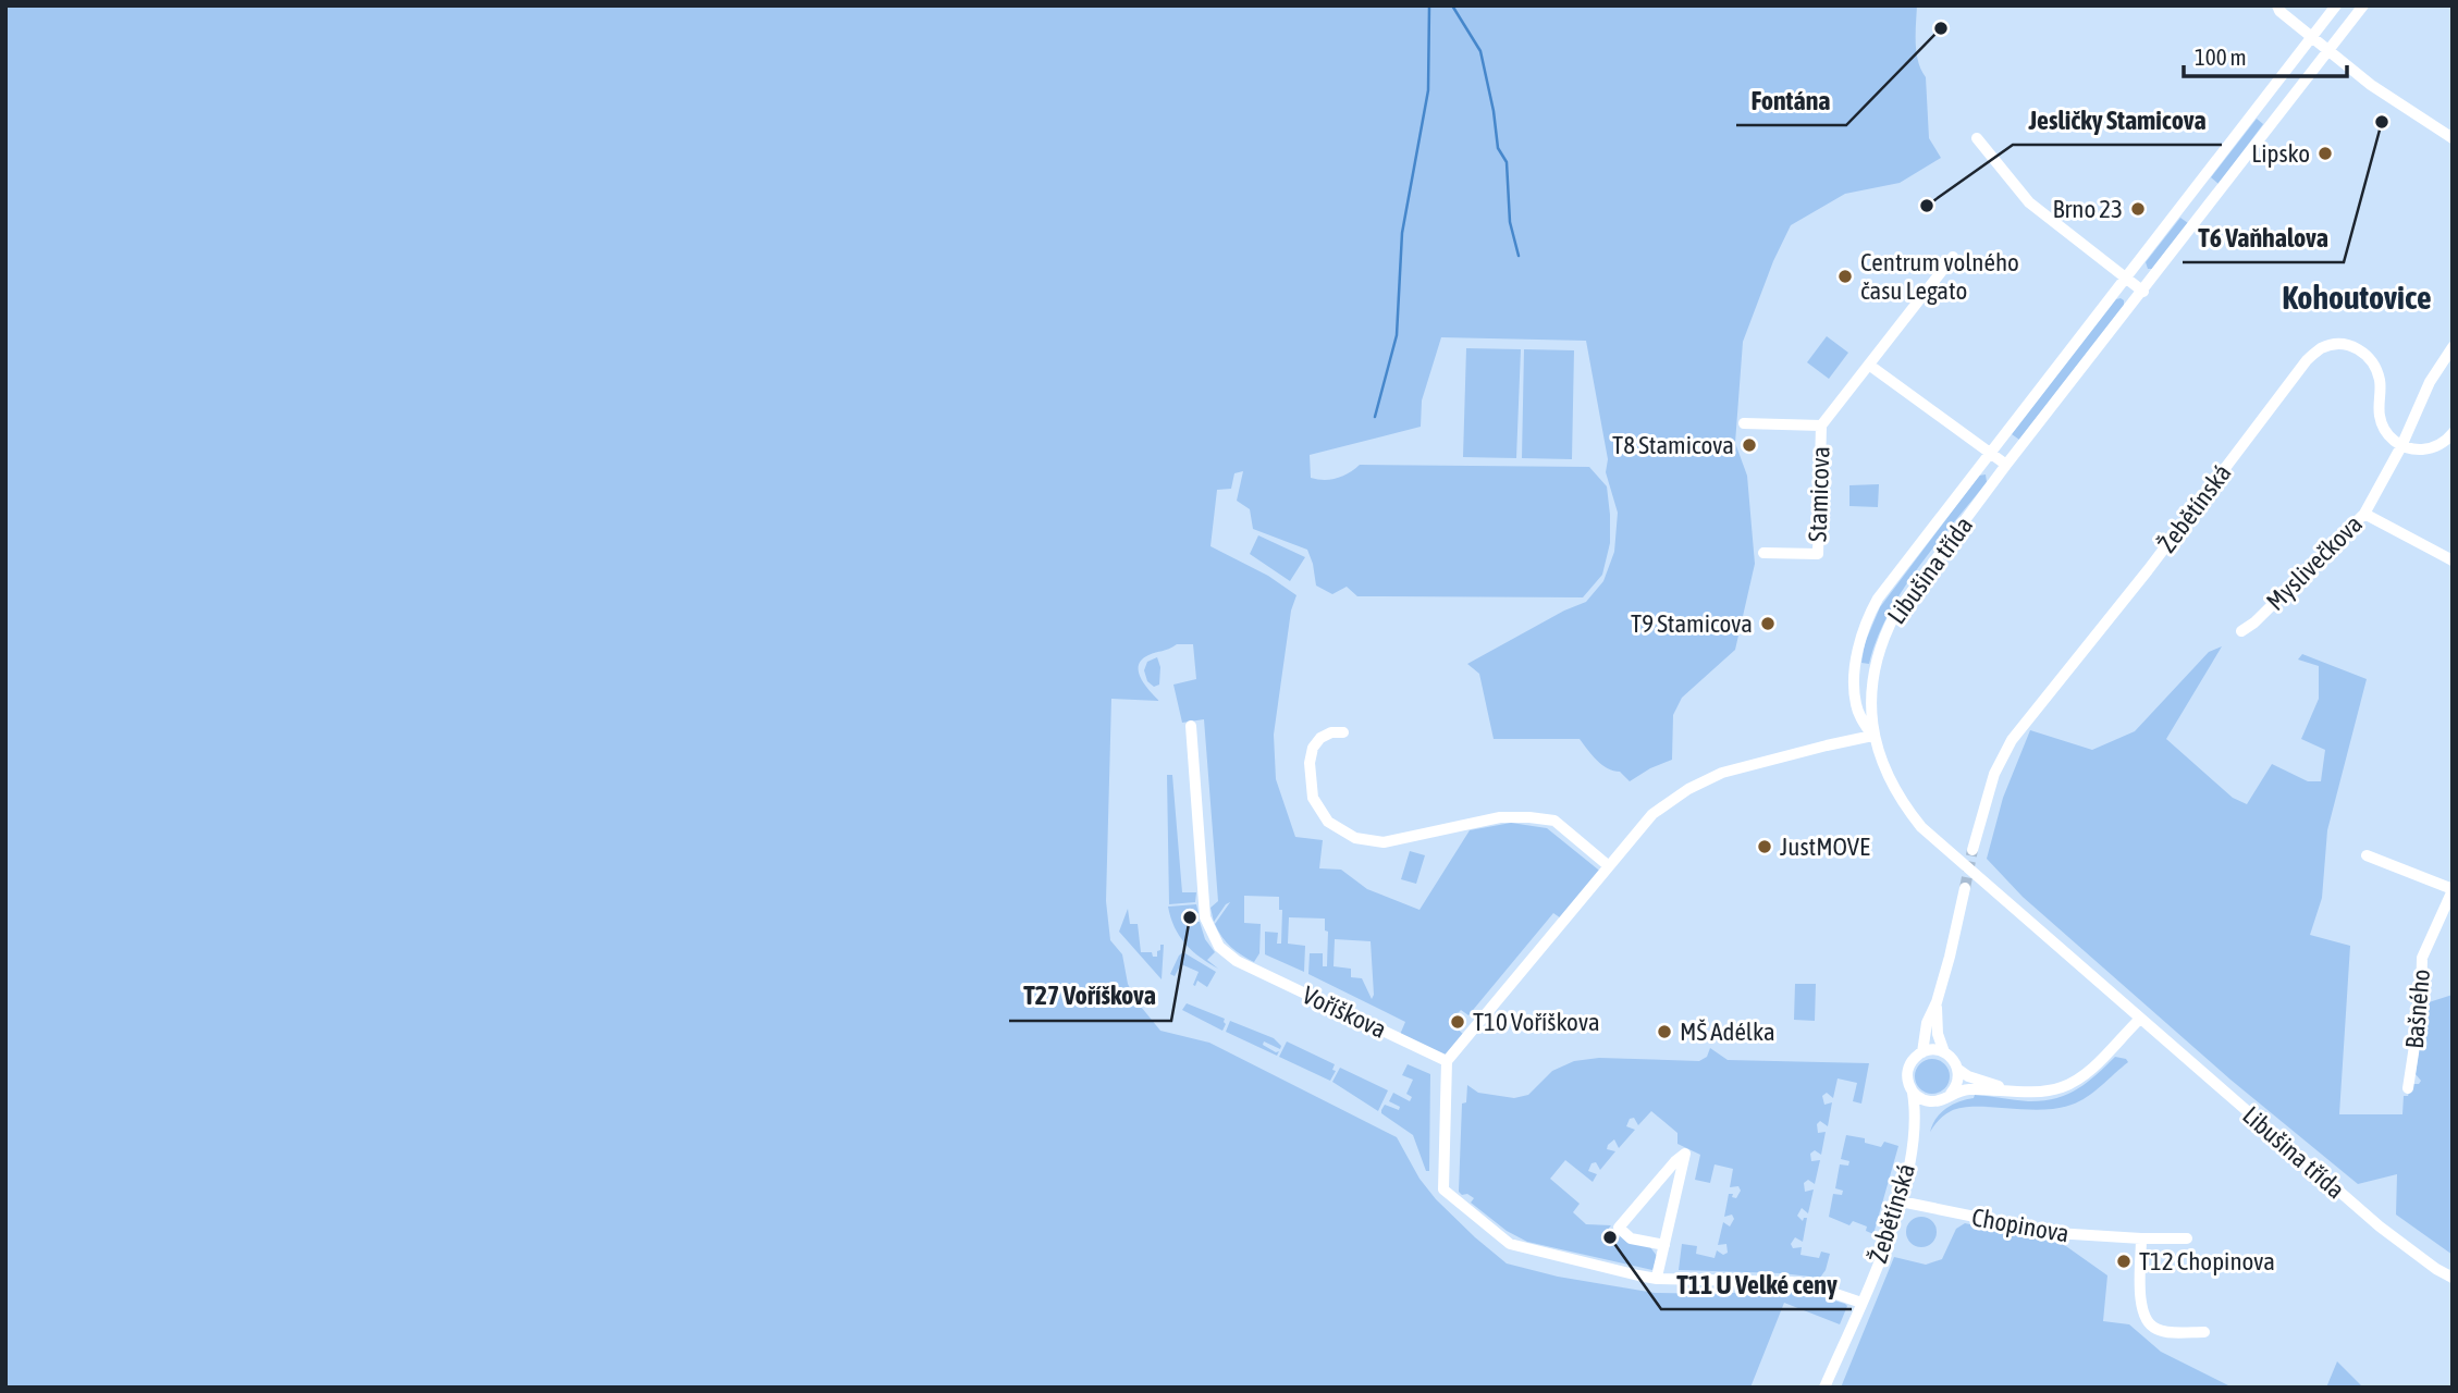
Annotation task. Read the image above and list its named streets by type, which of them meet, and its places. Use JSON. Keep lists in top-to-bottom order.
{
  "streets": {
    "street": [
      "Stamicova",
      "Žebětínská",
      "Myslivečkova",
      "Libušina třída",
      "Bašného",
      "Voříškova",
      "Chopinova"
    ]
  },
  "crossings": [
    ["Žebětínská", "Myslivečkova"],
    ["Žebětínská", "Chopinova"]
  ],
  "districts": ["Kohoutovice"],
  "places": [
    "Fontána",
    "T6 Vaňhalova",
    "Lipsko",
    "Jesličky Stamicova",
    "Brno 23",
    "Centrum volného času Legato",
    "T8 Stamicova",
    "T9 Stamicova",
    "JustMOVE",
    "T27 Voříškova",
    "T10 Voříškova",
    "MŠ Adélka",
    "T11 U Velké ceny",
    "T12 Chopinova"
  ],
  "scale_bar": "100 m"
}
